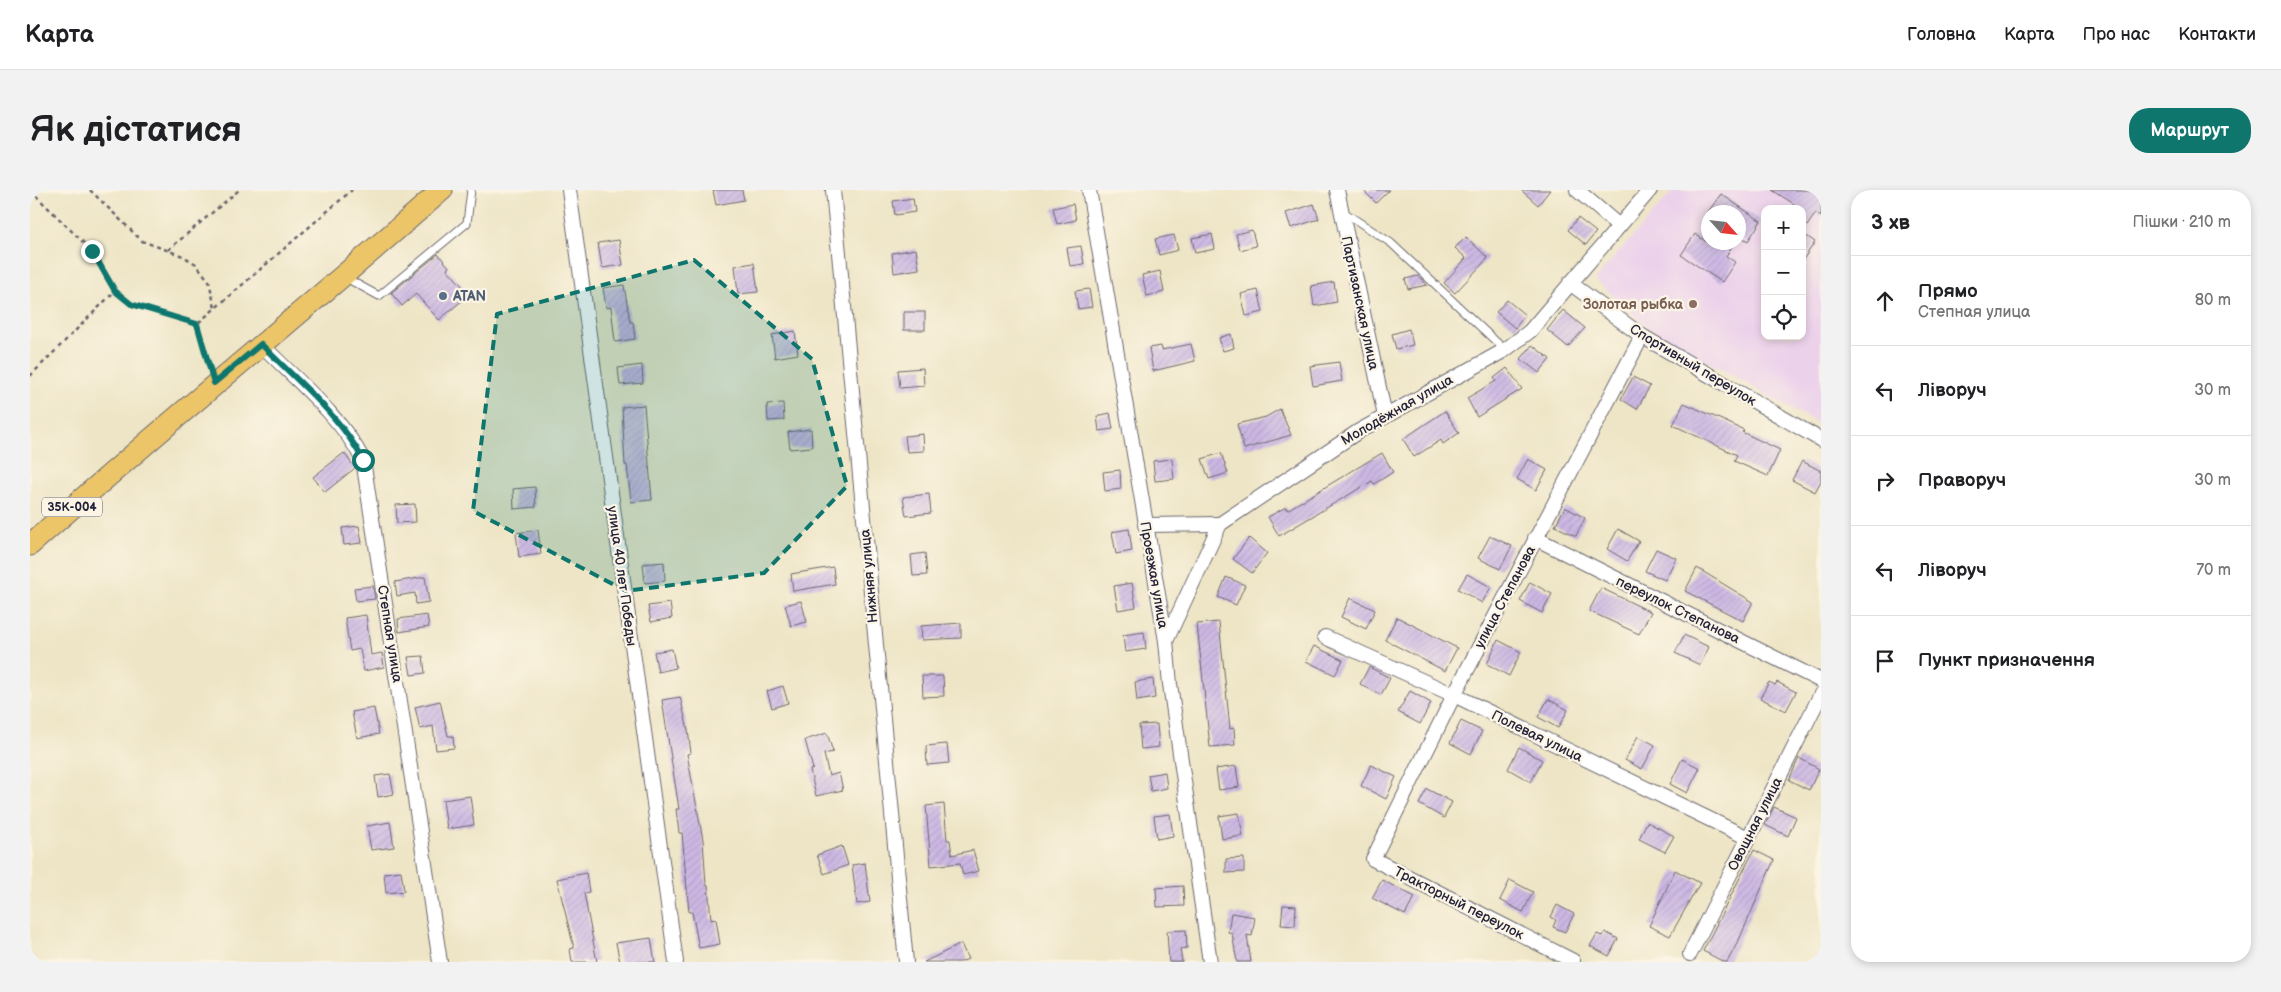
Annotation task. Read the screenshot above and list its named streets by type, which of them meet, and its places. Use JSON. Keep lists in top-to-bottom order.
{
  "streets": {
    "main road": ["35К-004"],
    "street": [
      "Партизанская улица",
      "Спортивный переулок",
      "Молодёжная улица",
      "Проезжая улица",
      "улица 40 лет Победы",
      "Нижняя улица",
      "улица Степанова",
      "переулок Степанова",
      "Степная улица",
      "Полевая улица",
      "Овощная улица",
      "Тракторный переулок"
    ]
  },
  "crossings": [
    ["Партизанская улица", "Молодёжная улица"],
    ["Спортивный переулок", "Молодёжная улица"],
    ["Спортивный переулок", "улица Степанова"],
    ["35К-004", "Степная улица"],
    ["улица Степанова", "переулок Степанова"],
    ["улица Степанова", "Полевая улица"],
    ["улица Степанова", "Тракторный переулок"],
    ["Полевая улица", "Овощная улица"]
  ],
  "places": ["ATAN", "Золотая рыбка"],
  "north": "bottom right",
  "page": {
    "header": "Карта",
    "nav": [
      "Головна",
      "Карта",
      "Про нас",
      "Контакти"
    ],
    "buttons": "Маршрут",
    "title": "Як дістатися",
    "heading": ["3 хв", "Пішки · 210 m"],
    "map_buttons": ["+", "−"],
    "list": [
      ["Прямо", "Степная улица", "80 m"],
      ["Ліворуч", "30 m"],
      ["Праворуч", "30 m"],
      ["Ліворуч", "70 m"],
      "Пункт призначення"
    ]
  }
}
